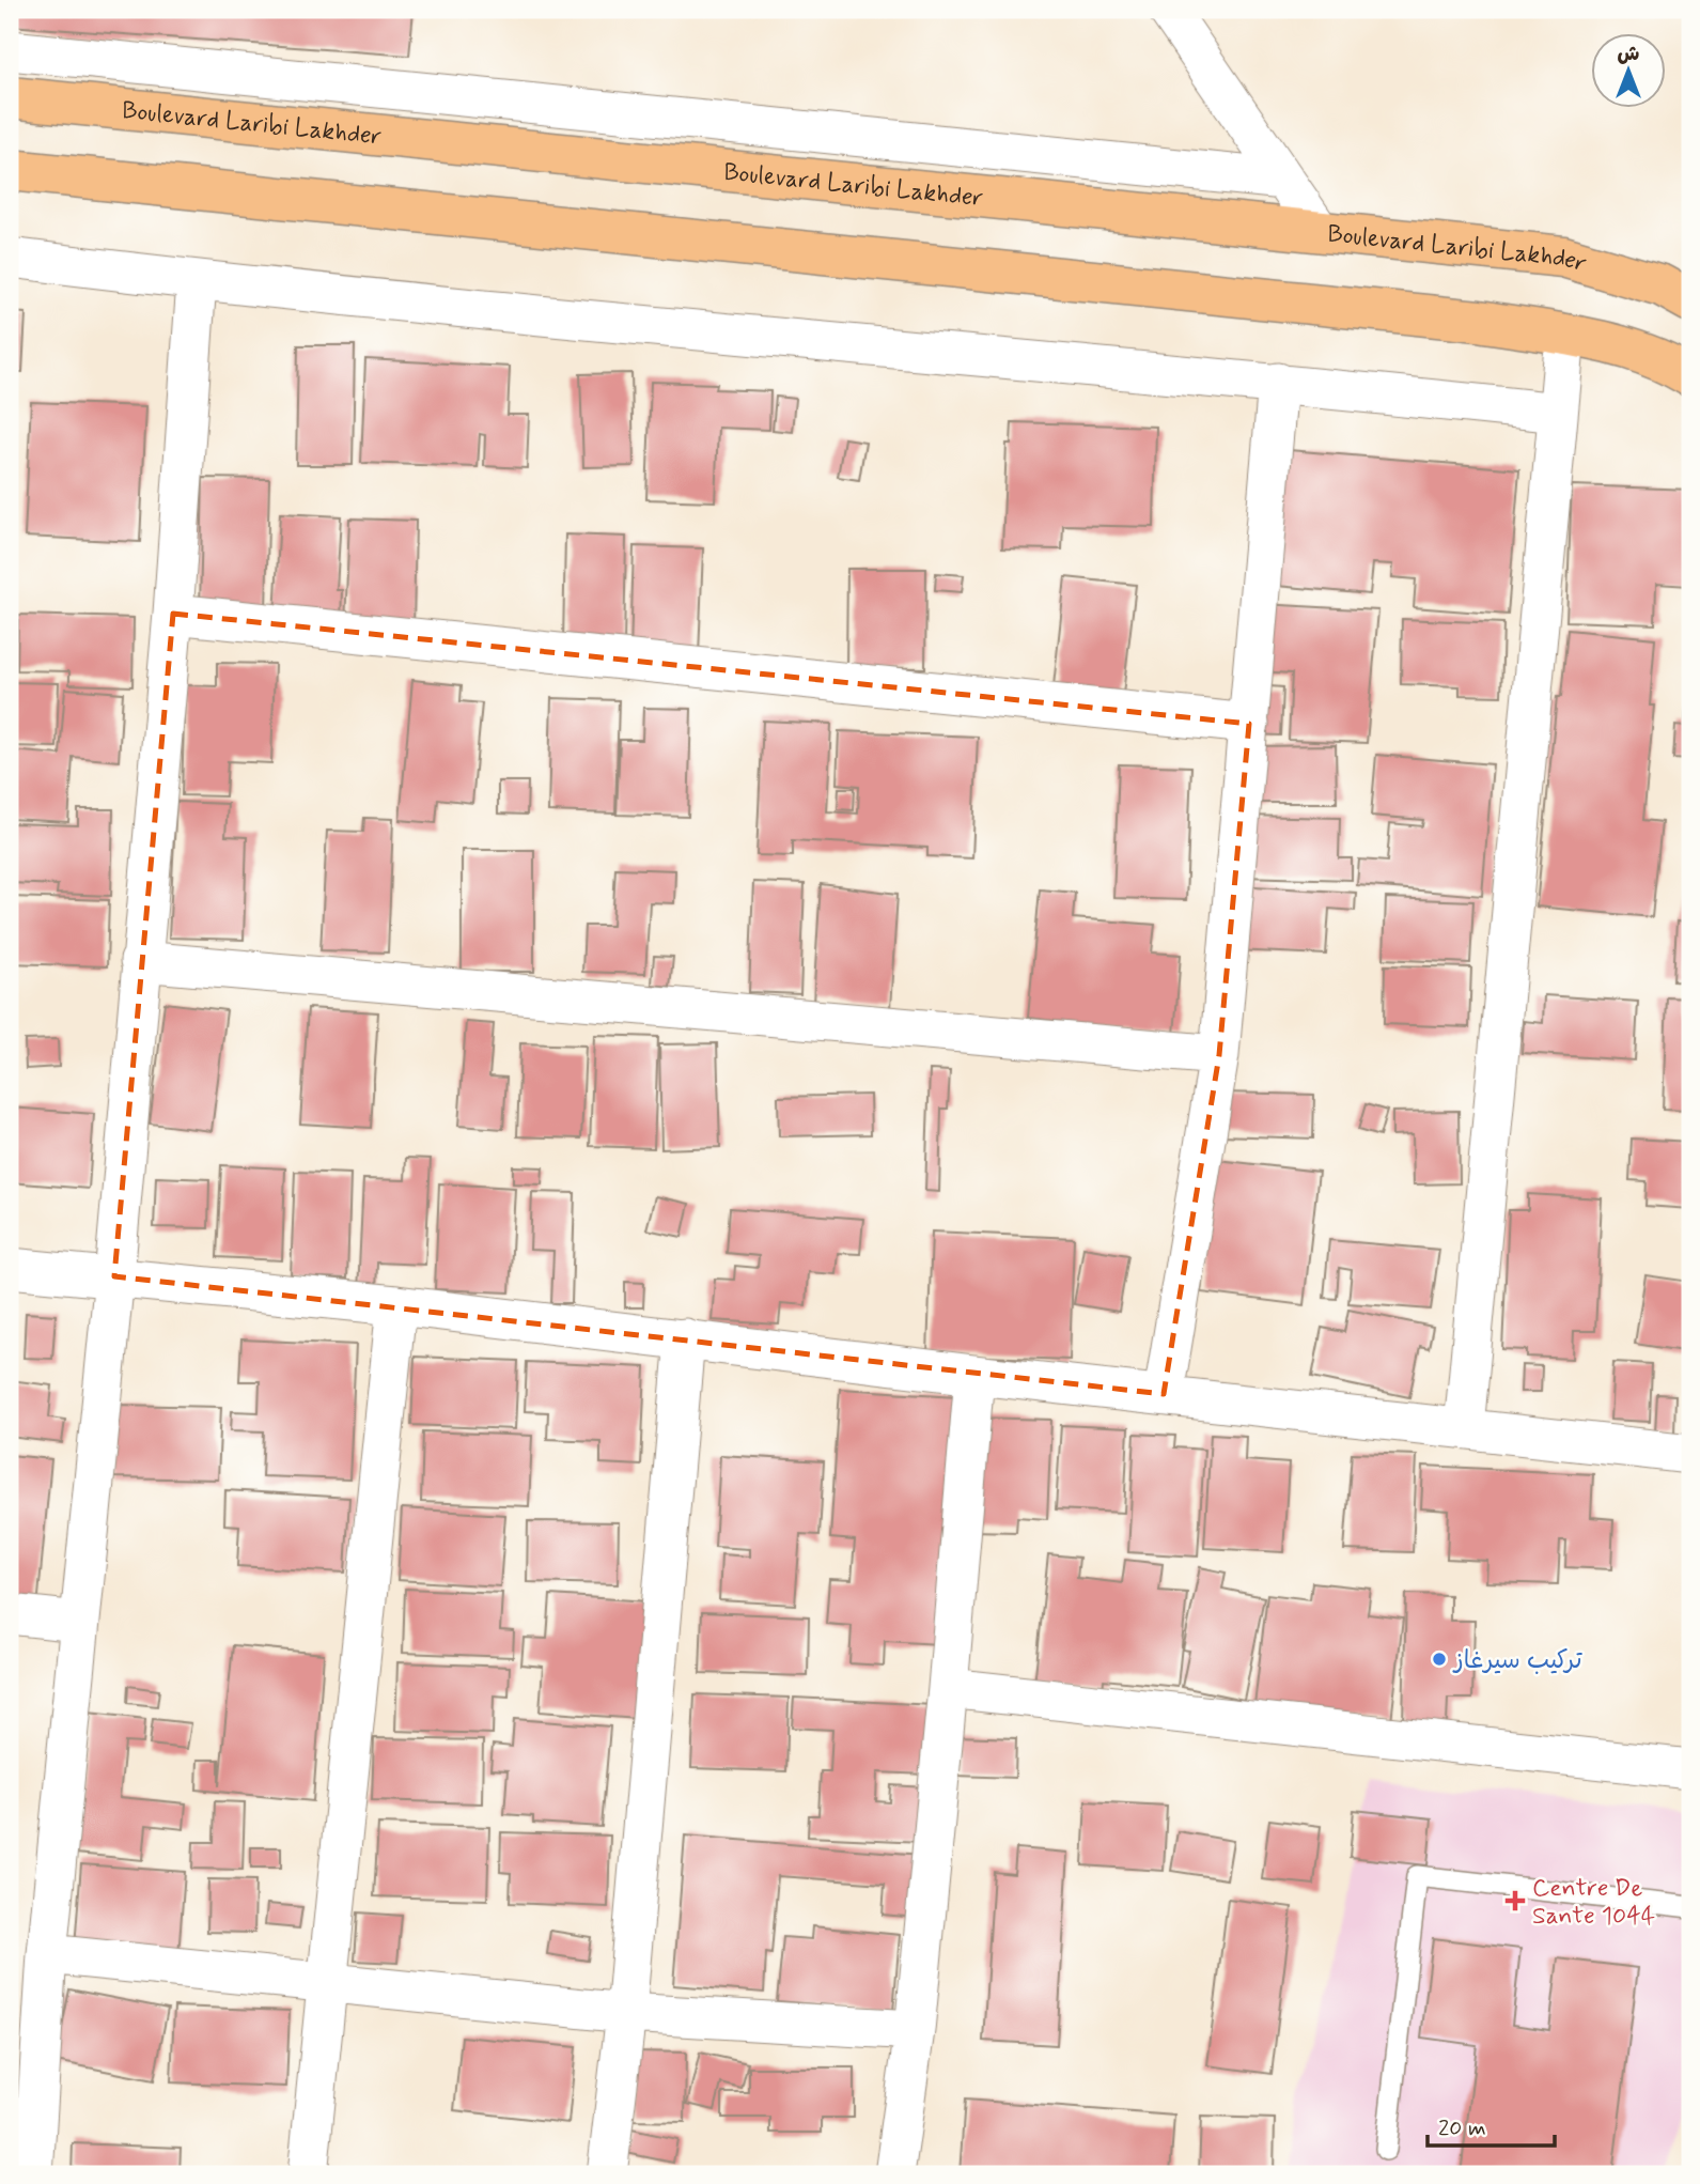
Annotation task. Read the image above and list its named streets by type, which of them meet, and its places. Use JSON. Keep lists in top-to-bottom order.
{
  "streets": {
    "main road": ["Boulevard Laribi Lakhder"]
  },
  "places": {
    "other": ["تركيب سيرغاز"],
    "health": ["Centre De Sante 1044"]
  },
  "scale_bar": "20 m",
  "north": "top"
}
